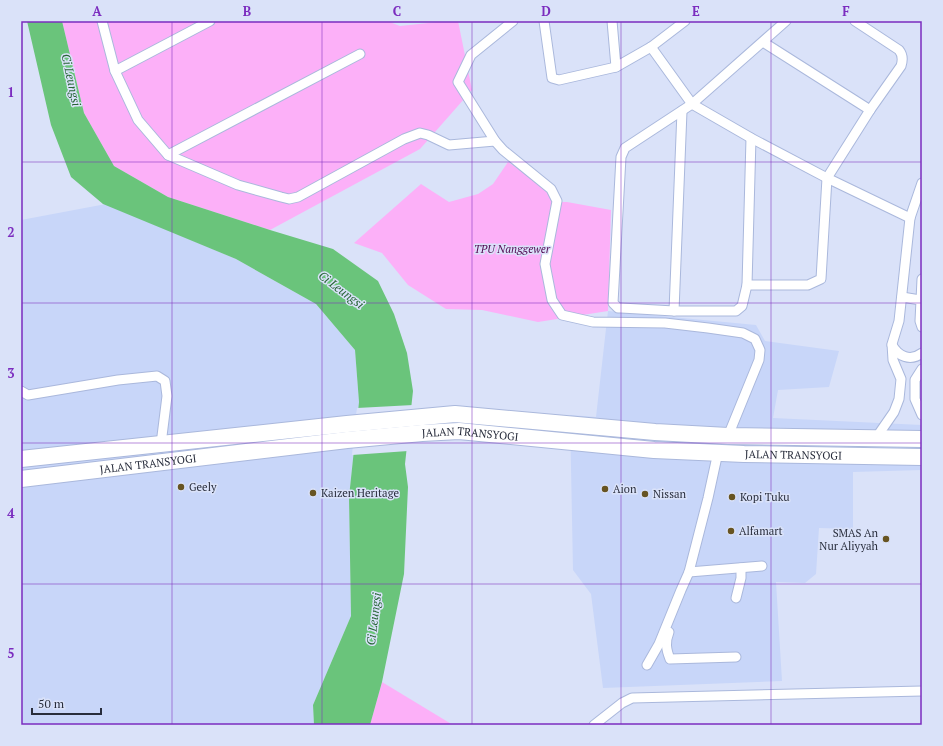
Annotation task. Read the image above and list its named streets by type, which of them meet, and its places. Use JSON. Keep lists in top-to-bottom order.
{
  "streets": {
    "highway": ["JALAN TRANSYOGI"]
  },
  "water": ["Ci Leungsi"],
  "parks": ["TPU Nanggewer"],
  "places": [
    "Geely",
    "Aion",
    "Kaizen Heritage",
    "Nissan",
    "Kopi Tuku",
    "Alfamart",
    "SMAS An Nur Aliyyah"
  ],
  "scale_bar": "50 m",
  "grid": {
    "columns": [
      "A",
      "B",
      "C",
      "D",
      "E",
      "F"
    ],
    "rows": [
      "1",
      "2",
      "3",
      "4",
      "5"
    ]
  }
}
